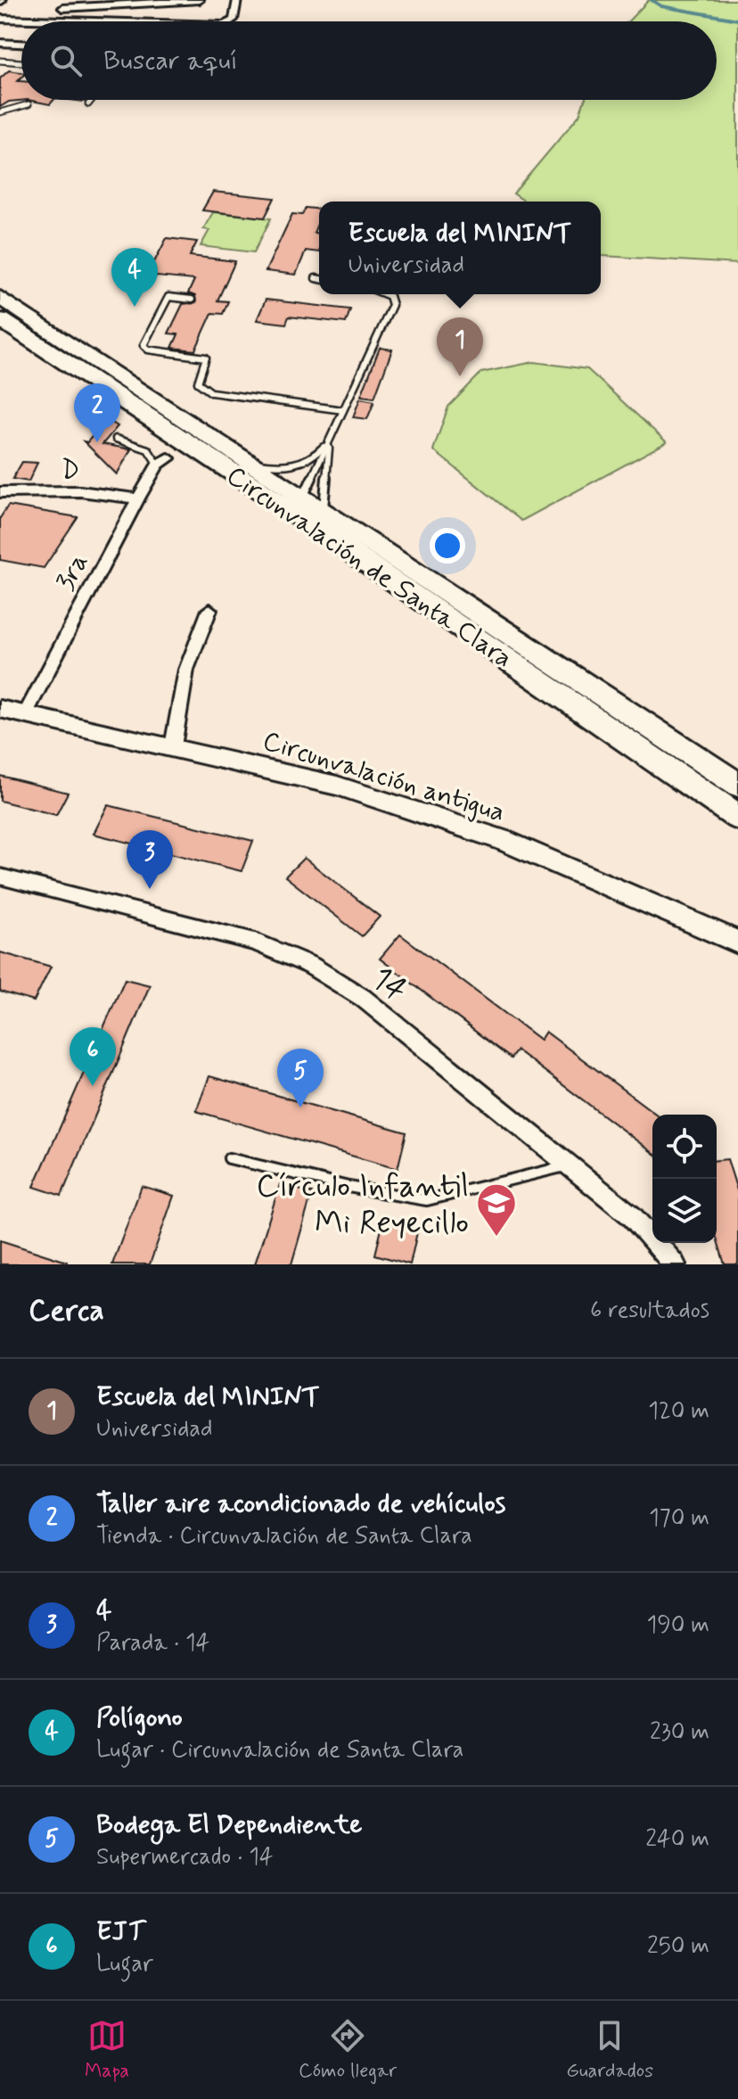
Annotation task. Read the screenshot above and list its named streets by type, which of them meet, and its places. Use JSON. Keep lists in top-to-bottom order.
{
  "streets": {
    "highway": ["Circunvalación de Santa Clara"],
    "street": [
      "D",
      "3ra",
      "Circunvalación antigua",
      "14"
    ]
  },
  "crossings": [
    ["D", "3ra"],
    ["3ra", "Circunvalación antigua"]
  ],
  "places": {
    "school or university": ["Círculo Infantil Mi Reyecillo"]
  },
  "page": {
    "search": "Buscar aquí",
    "popup": ["Escuela del MININT", "Universidad"],
    "pins": [
      "4",
      "1",
      "2",
      "3",
      "6",
      "5"
    ],
    "heading": ["Cerca", "6 resultados"],
    "list": [
      {
        "mark": "1",
        "name": "Escuela del MININT",
        "note": "Universidad",
        "value": "120 m"
      },
      {
        "mark": "2",
        "name": "Taller aire acondicionado de vehículos",
        "note": "Tienda · Circunvalación de Santa Clara",
        "value": "170 m"
      },
      {
        "mark": "3",
        "name": "4",
        "note": "Parada · 14",
        "value": "190 m"
      },
      {
        "mark": "4",
        "name": "Polígono",
        "note": "Lugar · Circunvalación de Santa Clara",
        "value": "230 m"
      },
      {
        "mark": "5",
        "name": "Bodega El Dependiente",
        "note": "Supermercado · 14",
        "value": "240 m"
      },
      {
        "mark": "6",
        "name": "EJT",
        "note": "Lugar",
        "value": "250 m"
      }
    ],
    "nav": ["Mapa", "Cómo llegar", "Guardados"]
  }
}
